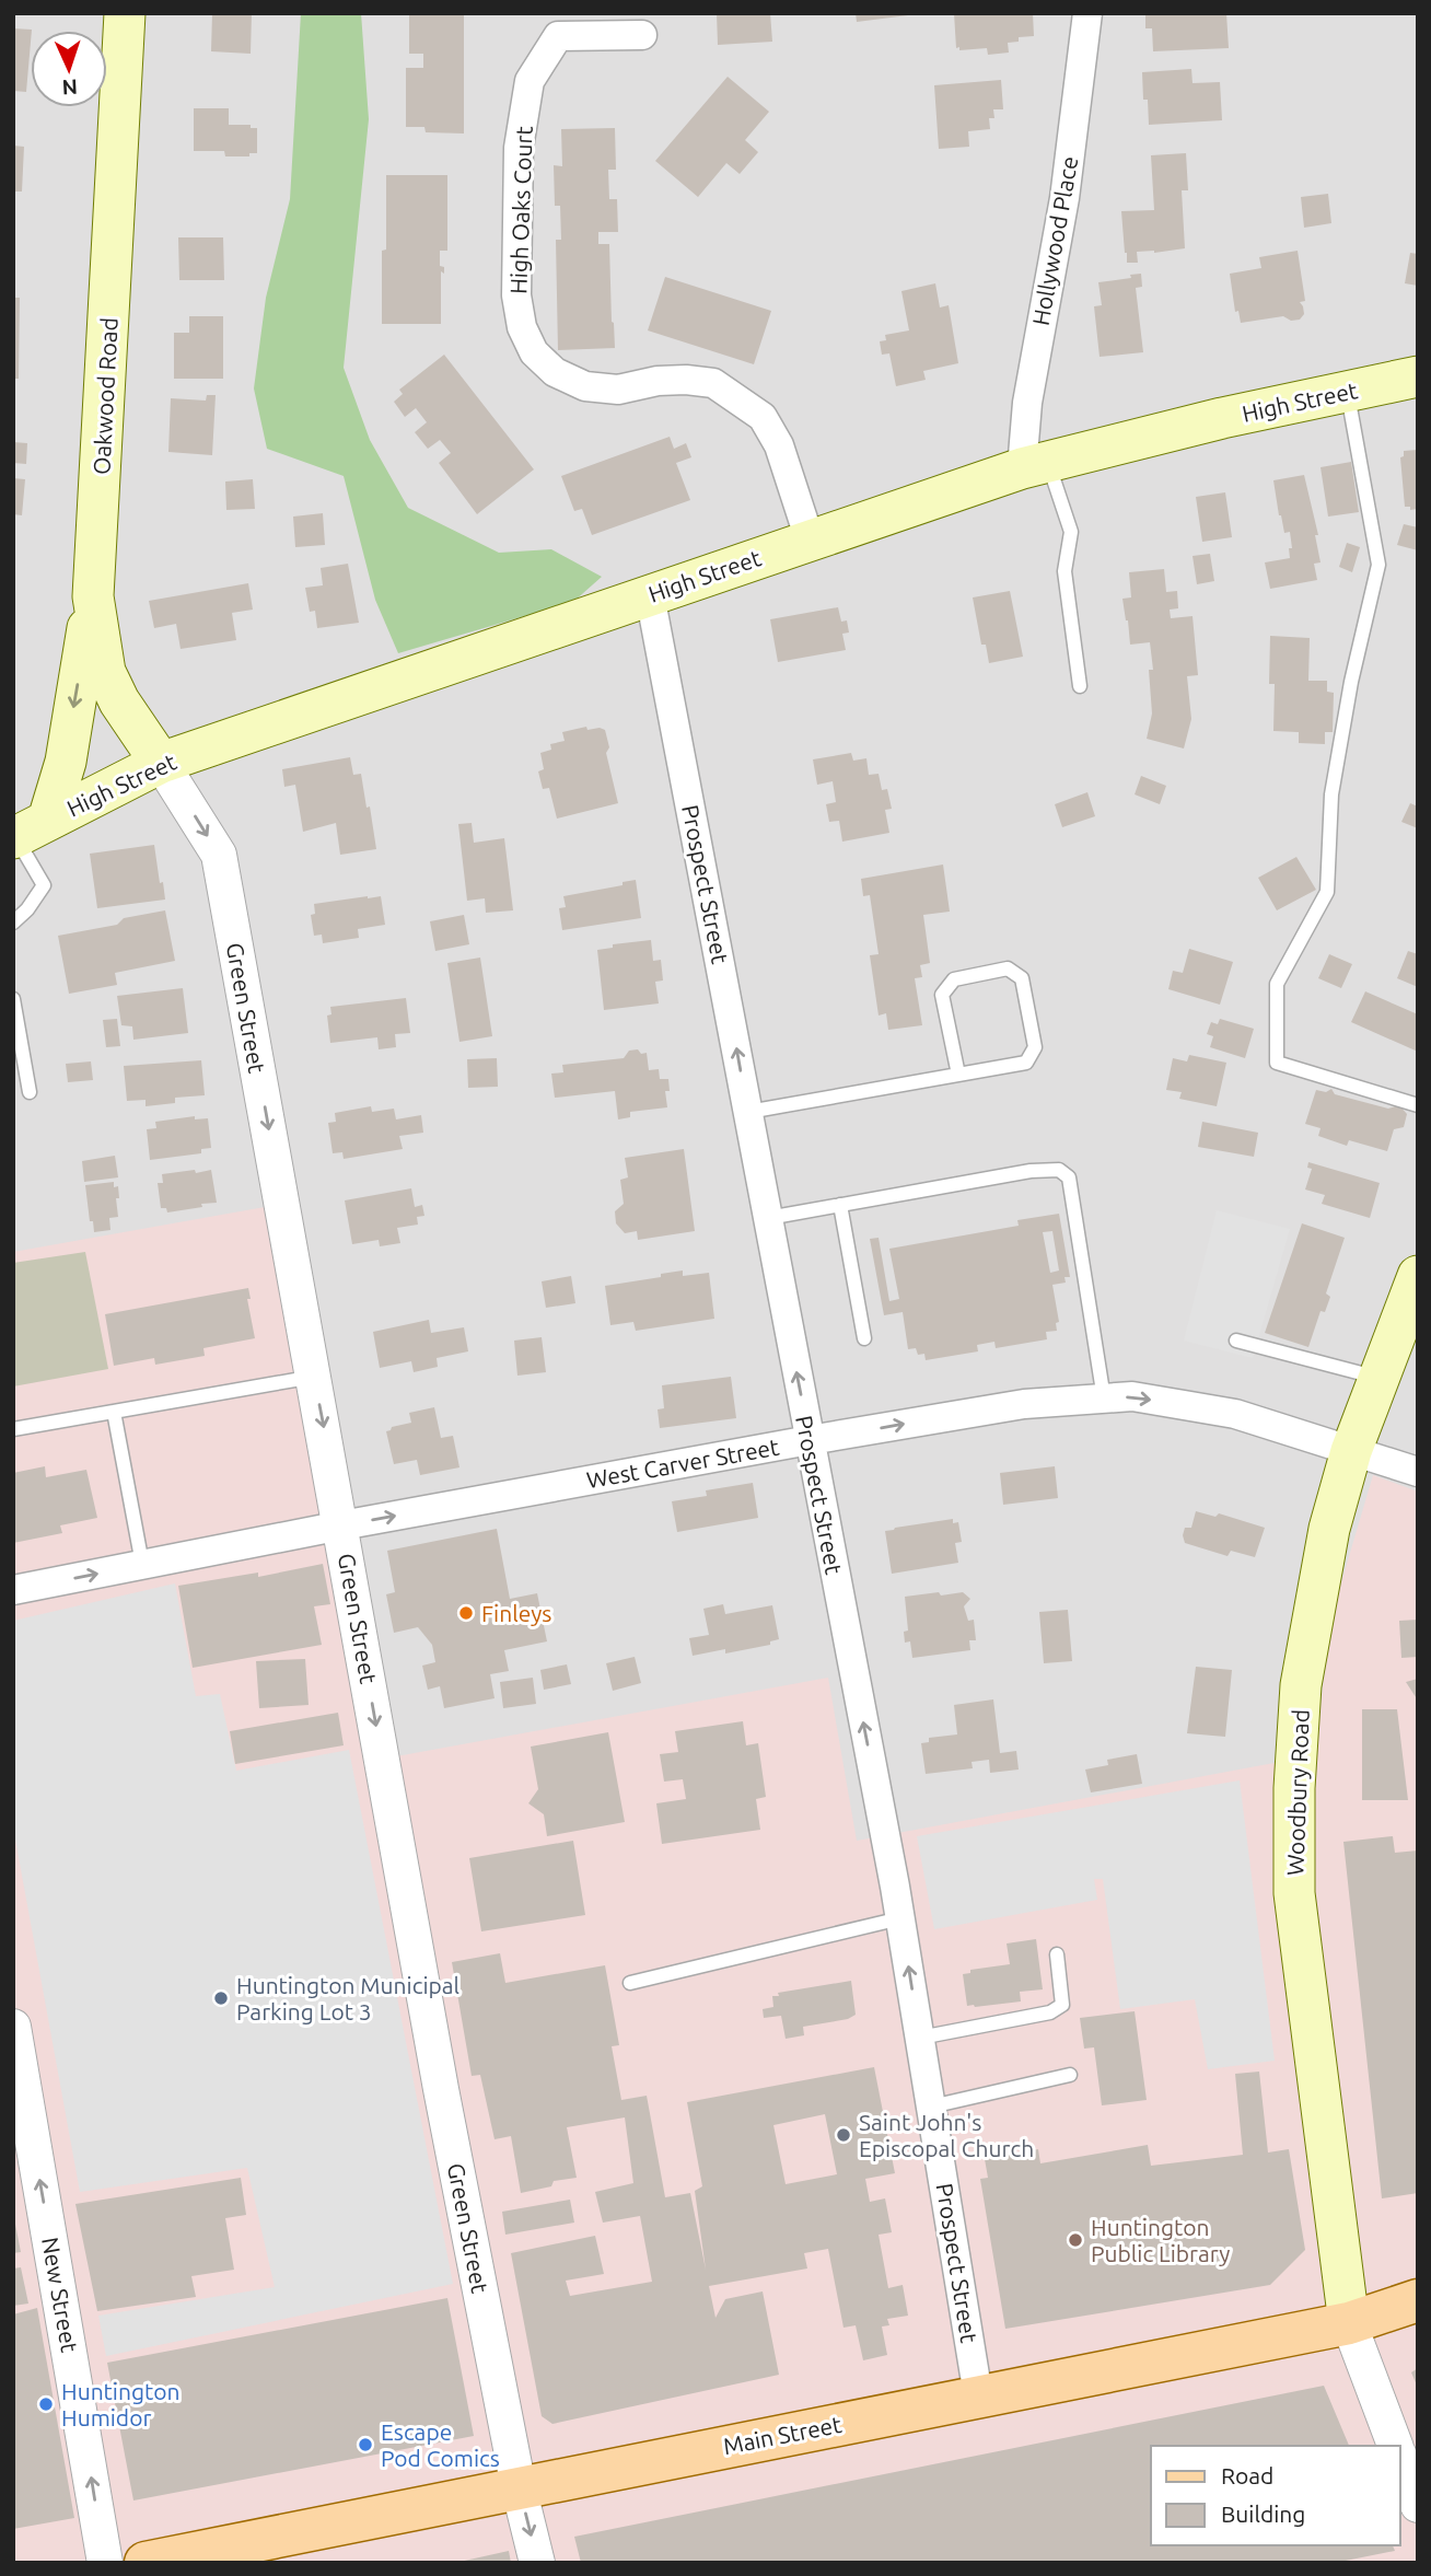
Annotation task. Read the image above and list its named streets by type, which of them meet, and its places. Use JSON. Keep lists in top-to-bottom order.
{
  "streets": {
    "main road": [
      "Oakwood Road",
      "High Street",
      "Woodbury Road",
      "Main Street"
    ],
    "street": [
      "High Oaks Court",
      "Hollywood Place",
      "Prospect Street",
      "Green Street",
      "West Carver Street",
      "New Street"
    ]
  },
  "crossings": [
    ["High Oaks Court", "High Street"],
    ["Hollywood Place", "High Street"],
    ["Oakwood Road", "High Street"],
    ["Oakwood Road", "Green Street"],
    ["High Street", "Prospect Street"],
    ["High Street", "Green Street"],
    ["Prospect Street", "West Carver Street"],
    ["Prospect Street", "Main Street"],
    ["Green Street", "West Carver Street"],
    ["Green Street", "Main Street"],
    ["West Carver Street", "Woodbury Road"],
    ["Woodbury Road", "Main Street"]
  ],
  "one_way": [
    "Prospect Street",
    "Green Street",
    "West Carver Street",
    "New Street"
  ],
  "places": [
    "Finleys",
    "Huntington Municipal Parking Lot 3",
    "Saint John's Episcopal Church",
    "Huntington Public Library",
    "Huntington Humidor",
    "Escape Pod Comics"
  ],
  "legend": ["Road", "Building"],
  "north": "bottom"
}
